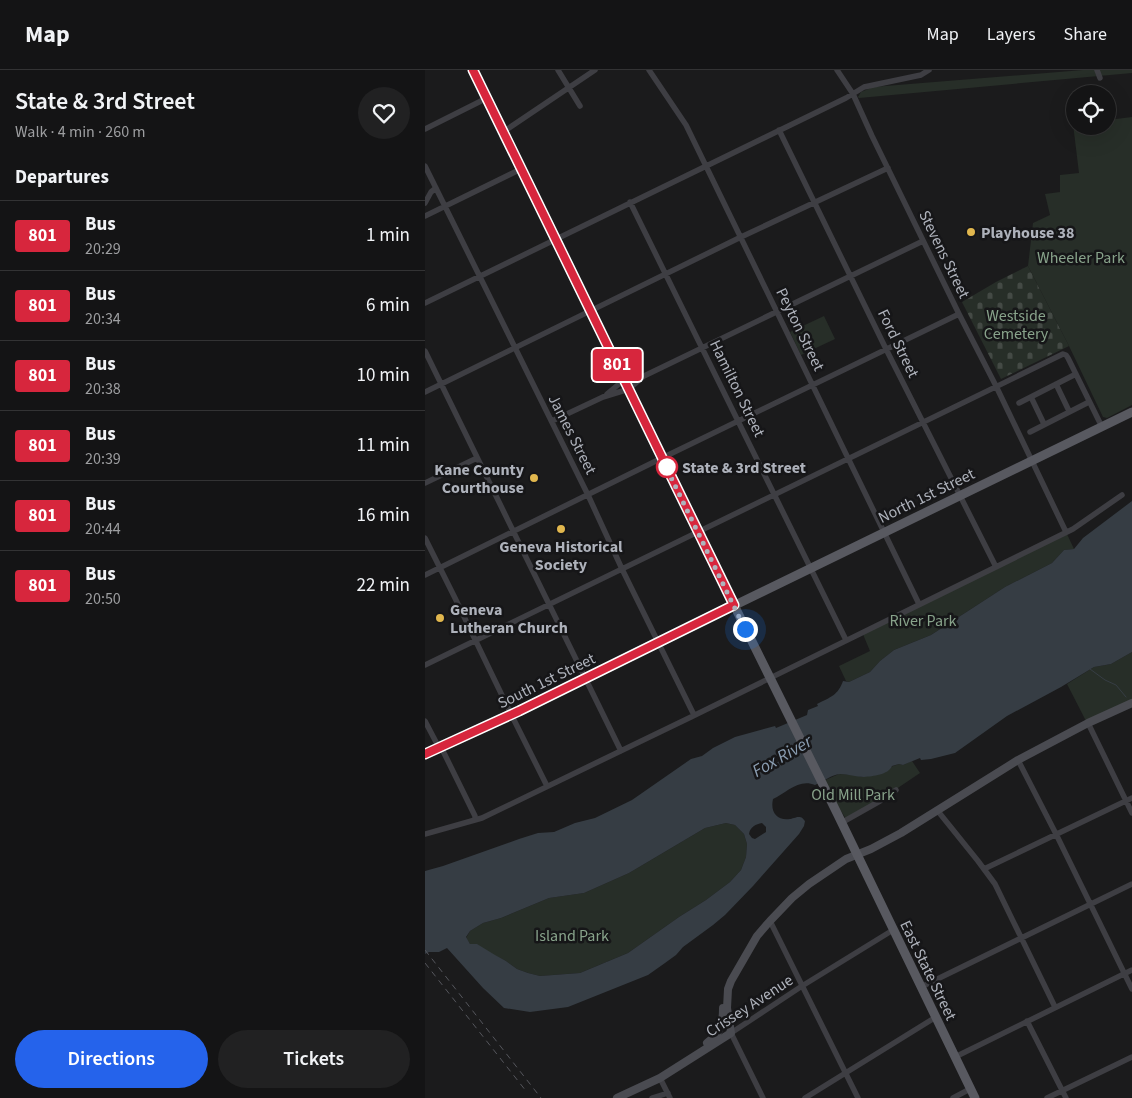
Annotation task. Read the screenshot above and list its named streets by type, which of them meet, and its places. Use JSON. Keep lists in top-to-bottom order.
{
  "streets": {
    "main road": [
      "North 1st Street",
      "South 1st Street",
      "East State Street",
      "Crissey Avenue"
    ],
    "street": [
      "Stevens Street",
      "Peyton Street",
      "Ford Street",
      "Hamilton Street",
      "James Street"
    ]
  },
  "crossings": [
    ["Stevens Street", "North 1st Street"],
    ["Peyton Street", "North 1st Street"],
    ["Ford Street", "North 1st Street"],
    ["Hamilton Street", "North 1st Street"],
    ["James Street", "South 1st Street"],
    ["North 1st Street", "South 1st Street"],
    ["North 1st Street", "East State Street"],
    ["South 1st Street", "East State Street"],
    ["East State Street", "Crissey Avenue"]
  ],
  "water": ["Fox River"],
  "parks": [
    "Wheeler Park",
    "Westside Cemetery",
    "River Park",
    "Old Mill Park",
    "Island Park"
  ],
  "places": [
    "Playhouse 38",
    "State & 3rd Street",
    "Kane County Courthouse",
    "Geneva Historical Society",
    "Geneva Lutheran Church"
  ],
  "lines": ["bus line 801"],
  "page": {
    "header": "Map",
    "nav": ["Map", "Layers", "Share"],
    "heading": [
      ["State & 3rd Street", "Walk · 4 min · 260 m"],
      "Departures"
    ],
    "on_map": "801",
    "list": [
      {
        "mark": "801",
        "name": "Bus",
        "note": "20:29",
        "value": "1 min"
      },
      {
        "mark": "801",
        "name": "Bus",
        "note": "20:34",
        "value": "6 min"
      },
      {
        "mark": "801",
        "name": "Bus",
        "note": "20:38",
        "value": "10 min"
      },
      {
        "mark": "801",
        "name": "Bus",
        "note": "20:39",
        "value": "11 min"
      },
      {
        "mark": "801",
        "name": "Bus",
        "note": "20:44",
        "value": "16 min"
      },
      {
        "mark": "801",
        "name": "Bus",
        "note": "20:50",
        "value": "22 min"
      }
    ],
    "buttons": ["Directions", "Tickets"]
  }
}
